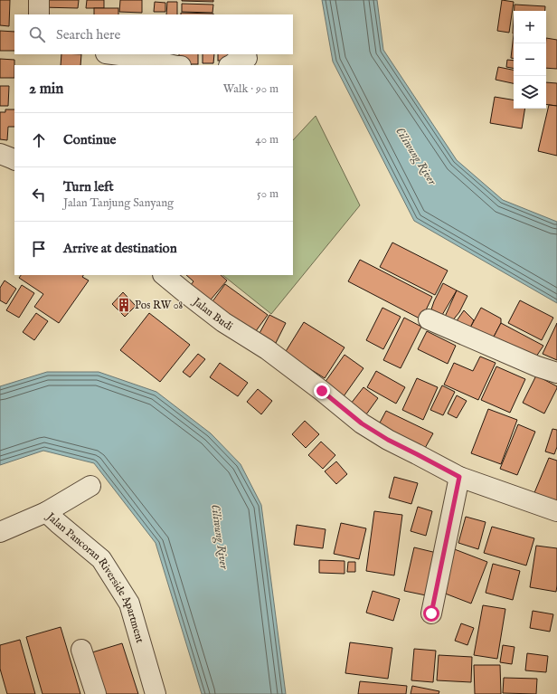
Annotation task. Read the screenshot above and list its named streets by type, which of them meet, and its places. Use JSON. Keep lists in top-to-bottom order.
{
  "streets": {
    "street": ["Jalan Budi", "Jalan Pancoran Riverside Apartment"]
  },
  "water": ["Ciliwung River"],
  "places": {
    "building": ["Pos RW 08"]
  },
  "page": {
    "map_buttons": ["+", "−"],
    "search": "Search here",
    "heading": ["2 min", "Walk · 90 m"],
    "list": [
      ["Continue", "40 m"],
      ["Turn left", "Jalan Tanjung Sanyang", "50 m"],
      "Arrive at destination"
    ]
  }
}
